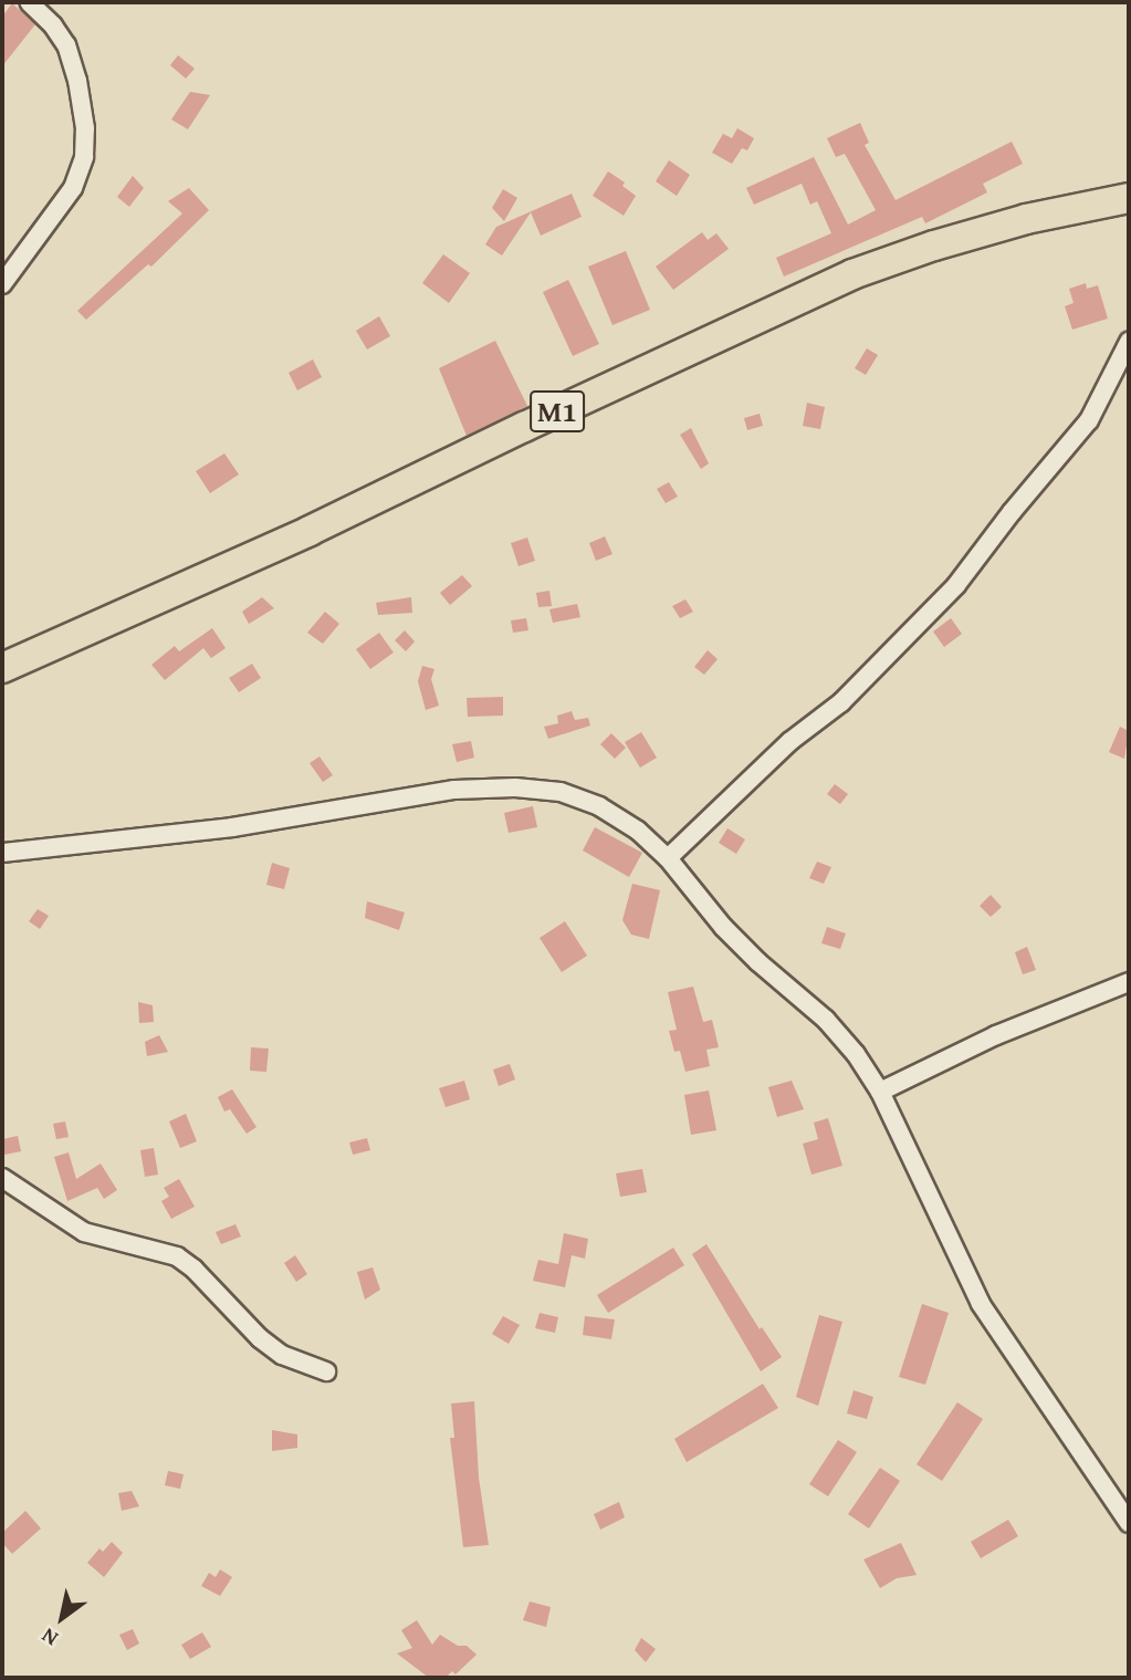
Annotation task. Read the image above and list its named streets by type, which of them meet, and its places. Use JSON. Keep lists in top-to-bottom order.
{
  "streets": {
    "highway": ["M1"]
  },
  "north": "bottom left"
}
